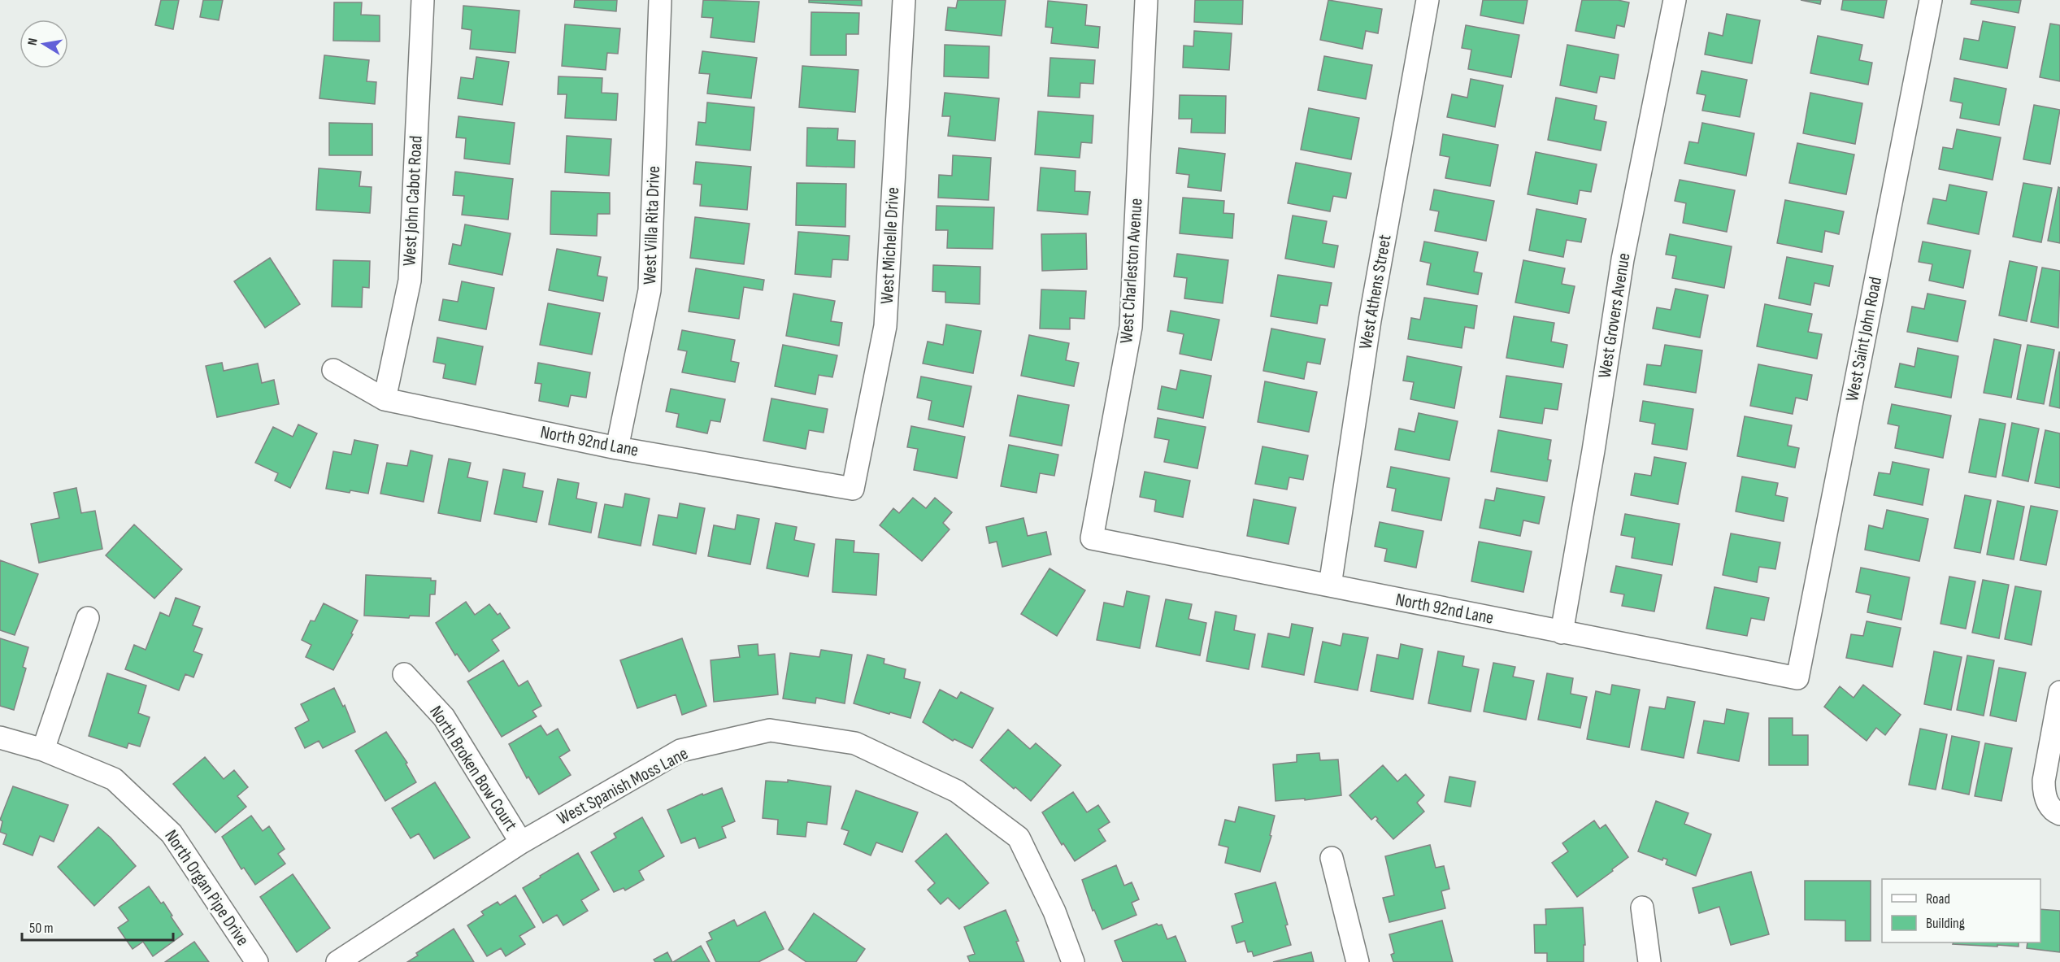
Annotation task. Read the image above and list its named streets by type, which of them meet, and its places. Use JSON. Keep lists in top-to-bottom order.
{
  "streets": {
    "street": [
      "West John Cabot Road",
      "West Villa Rita Drive",
      "West Michelle Drive",
      "West Charleston Avenue",
      "West Athens Street",
      "West Grovers Avenue",
      "West Saint John Road",
      "North 92nd Lane",
      "North Broken Bow Court",
      "West Spanish Moss Lane",
      "North Organ Pipe Drive"
    ]
  },
  "crossings": [
    ["West John Cabot Road", "North 92nd Lane"],
    ["West Villa Rita Drive", "North 92nd Lane"],
    ["West Michelle Drive", "North 92nd Lane"],
    ["West Charleston Avenue", "North 92nd Lane"],
    ["West Athens Street", "North 92nd Lane"],
    ["West Grovers Avenue", "North 92nd Lane"],
    ["West Saint John Road", "North 92nd Lane"],
    ["North Broken Bow Court", "West Spanish Moss Lane"]
  ],
  "legend": ["Road", "Building"],
  "scale_bar": "50 m",
  "north": "left"
}
